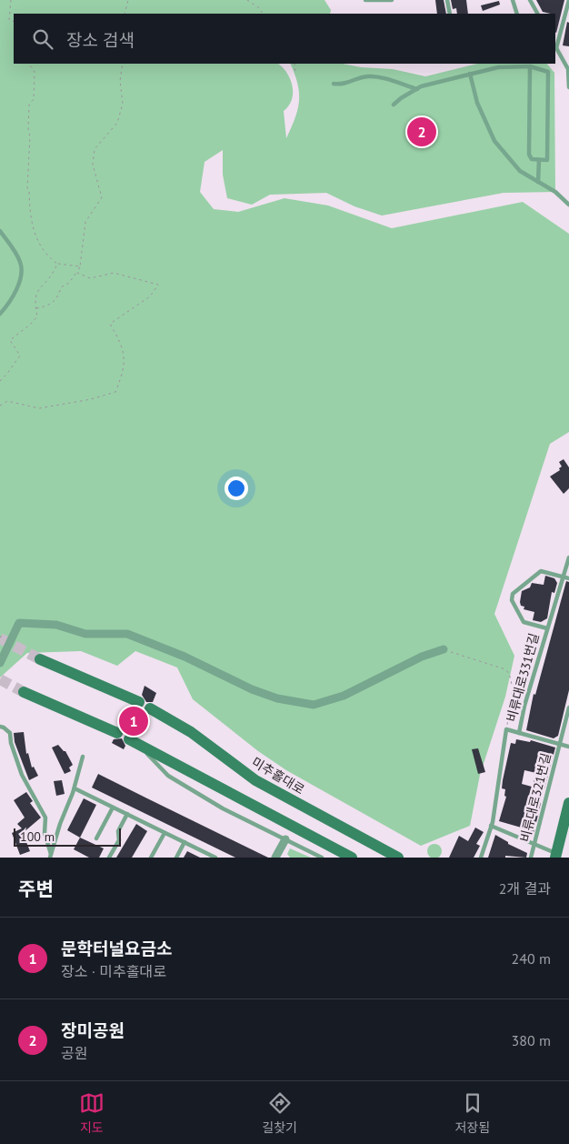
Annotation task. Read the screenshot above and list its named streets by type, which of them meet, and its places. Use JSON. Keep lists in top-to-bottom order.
{
  "streets": {
    "main road": ["미추홀대로"],
    "lane": ["비류대로331번길", "비류대로321번길"]
  },
  "crossings": [
    ["비류대로331번길", "비류대로321번길"]
  ],
  "scale_bar": "100 m",
  "page": {
    "search": "장소 검색",
    "pins": ["2", "1"],
    "scale": "100 m",
    "heading": ["주변", "2개 결과"],
    "list": [
      {
        "mark": "1",
        "name": "문학터널요금소",
        "note": "장소 · 미추홀대로",
        "value": "240 m"
      },
      {
        "mark": "2",
        "name": "장미공원",
        "note": "공원",
        "value": "380 m"
      }
    ],
    "nav": ["지도", "길찾기", "저장됨"]
  }
}
